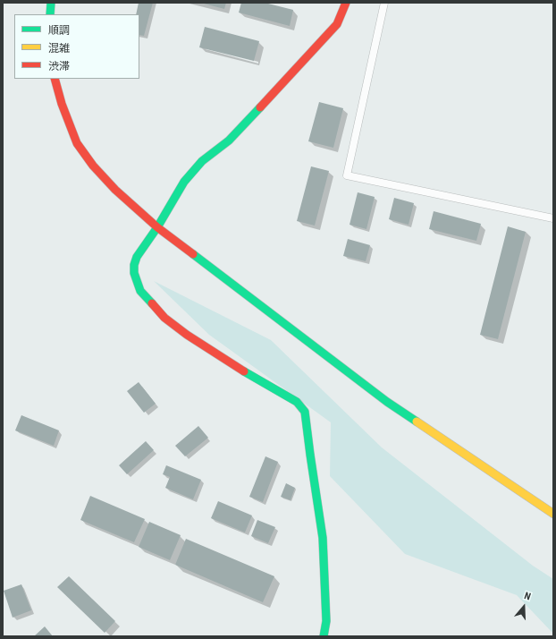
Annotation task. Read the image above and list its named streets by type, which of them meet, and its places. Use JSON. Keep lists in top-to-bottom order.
{
  "legend": ["順調", "混雑", "渋滞"],
  "north": "top"
}
